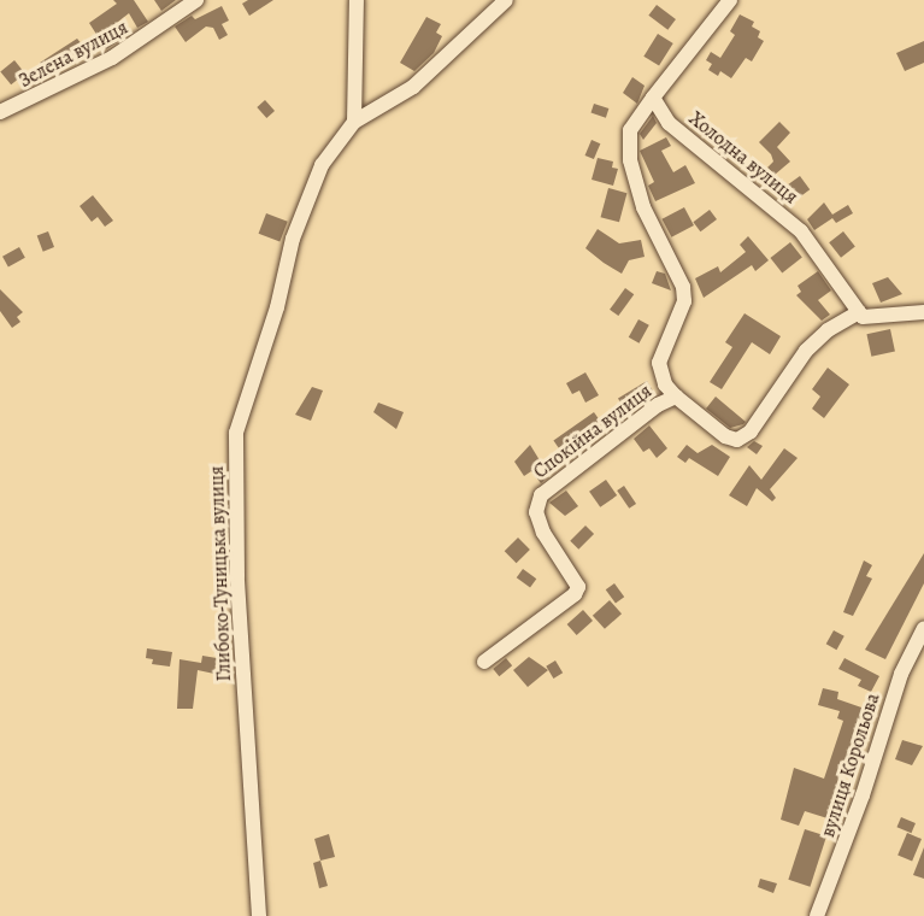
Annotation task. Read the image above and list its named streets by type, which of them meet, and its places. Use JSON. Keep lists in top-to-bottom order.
{
  "streets": {
    "street": [
      "Зелена вулиця",
      "Холодна вулиця",
      "Спокійна вулиця",
      "Глибоко-Туницька вулиця",
      "вулиця Корольова"
    ]
  },
  "crossings": [
    ["Холодна вулиця", "Спокійна вулиця"]
  ]
}
